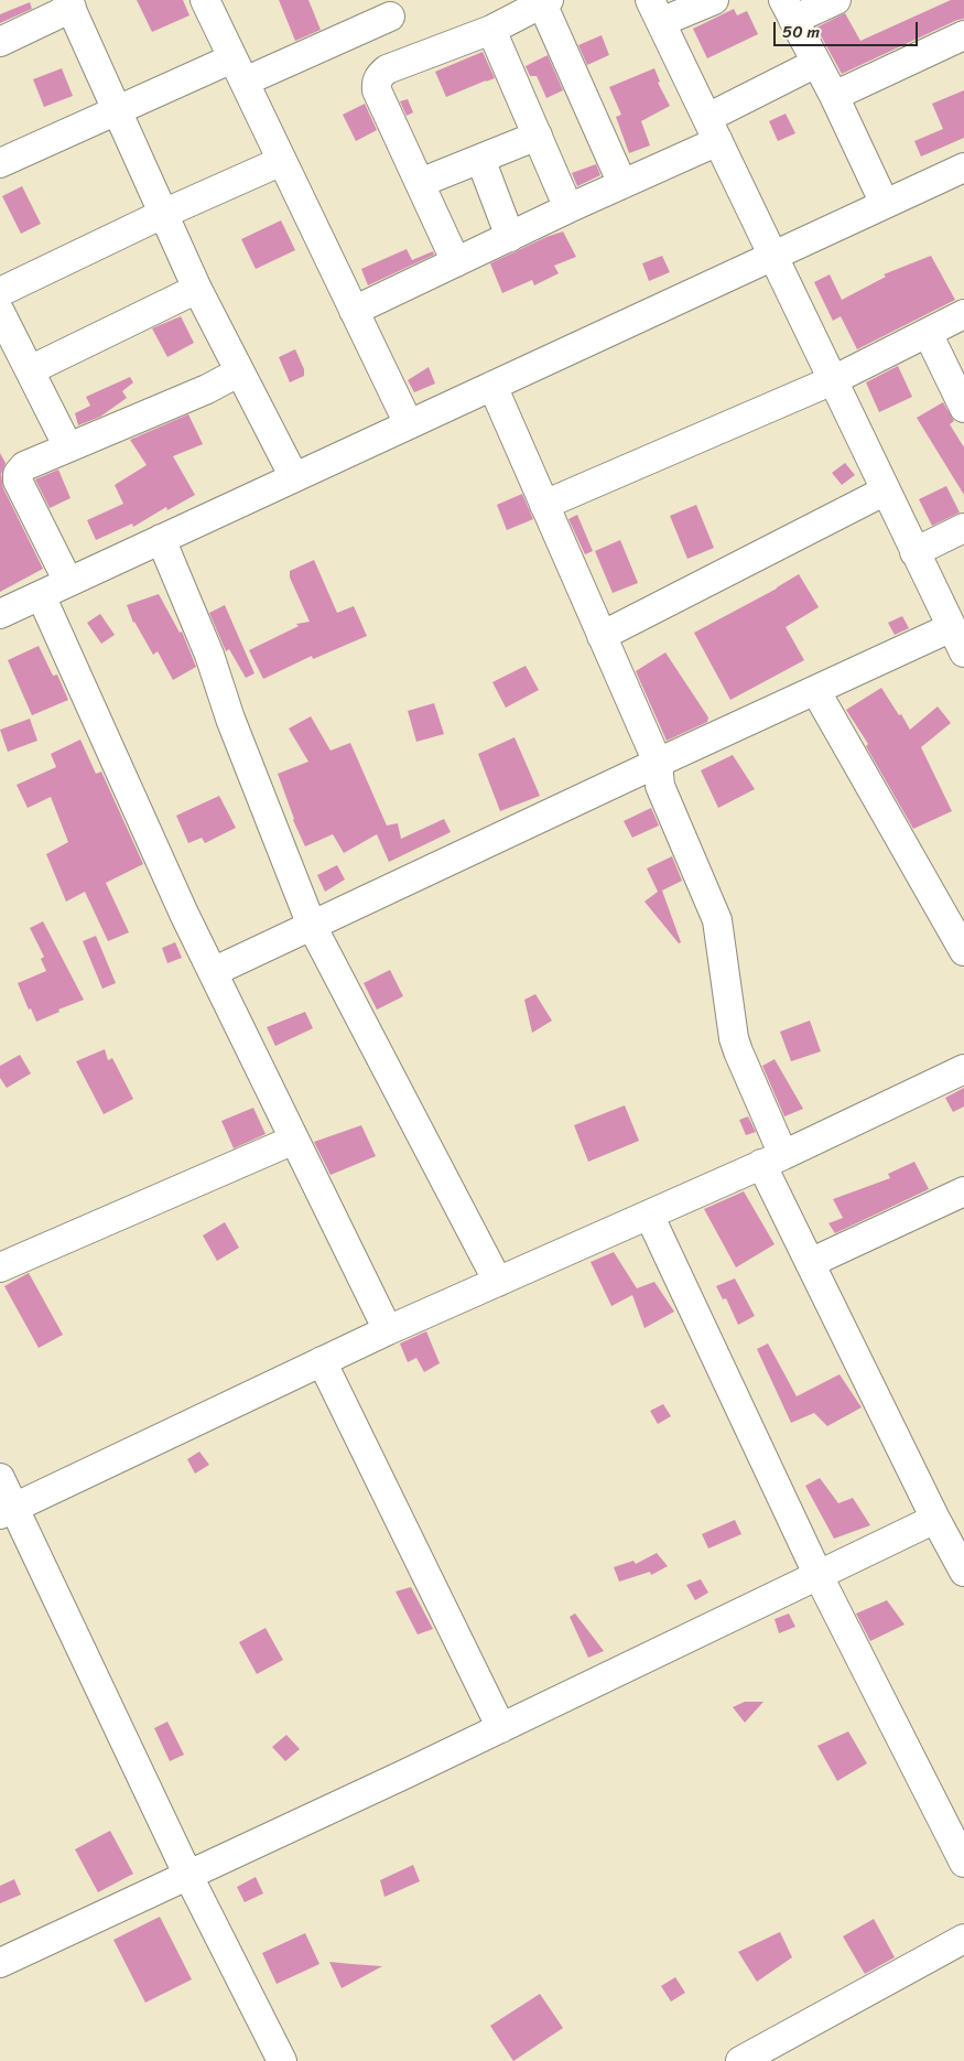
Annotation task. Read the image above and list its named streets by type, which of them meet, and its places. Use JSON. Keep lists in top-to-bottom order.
{
  "scale_bar": "50 m"
}
